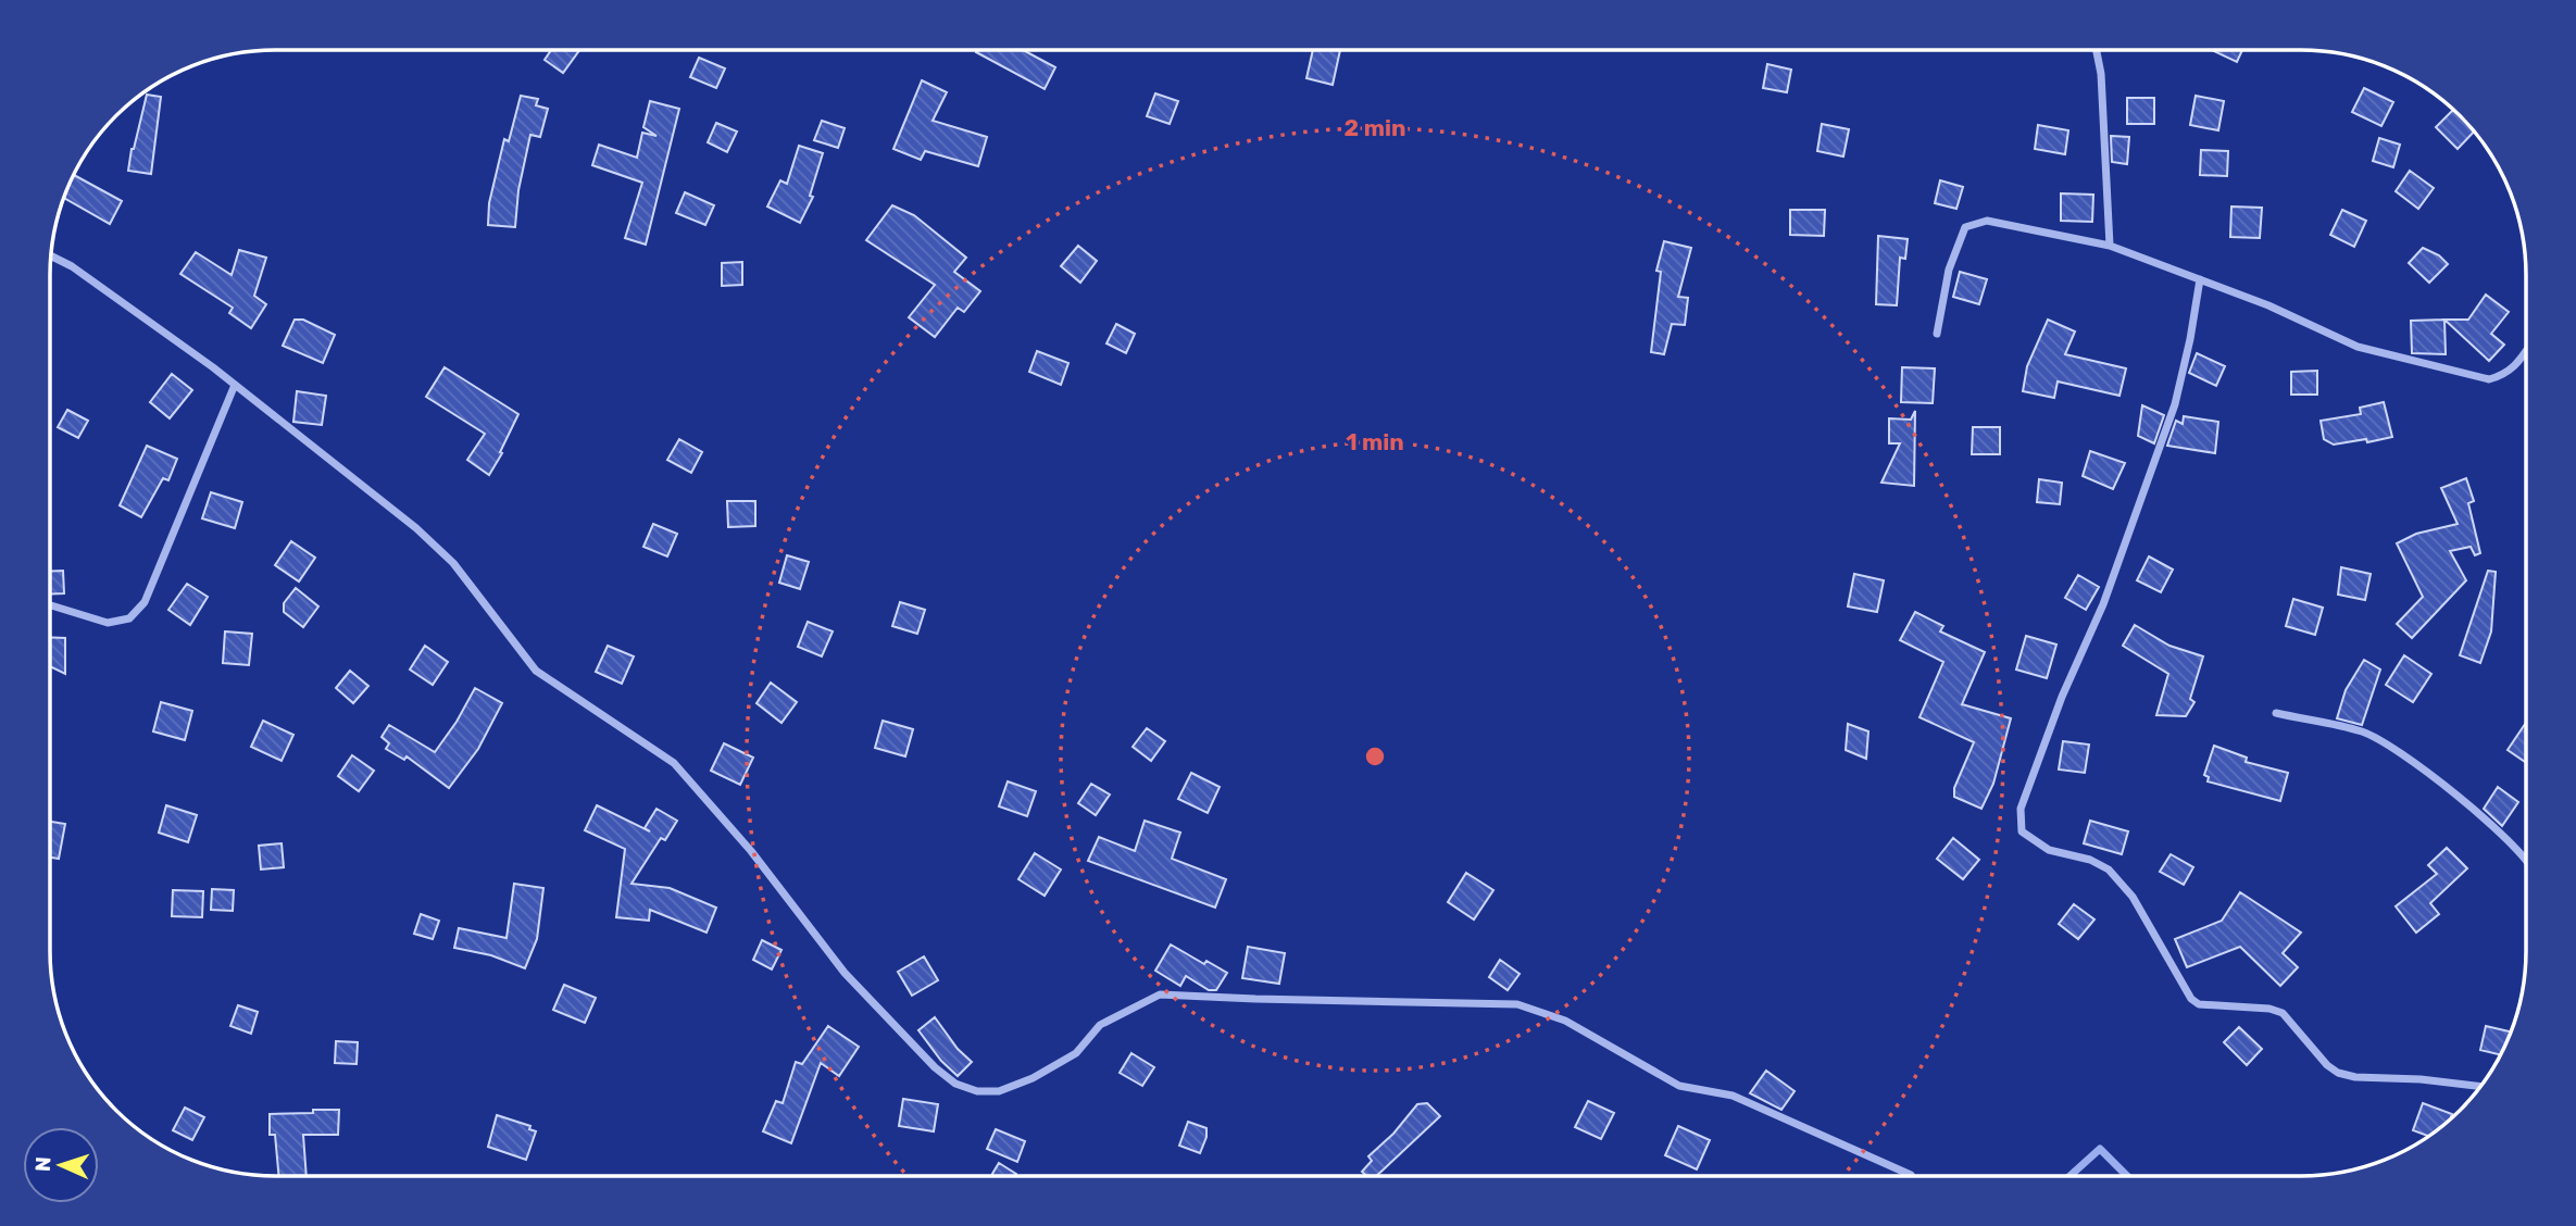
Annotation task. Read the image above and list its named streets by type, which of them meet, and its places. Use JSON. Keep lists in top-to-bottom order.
{
  "north": "left",
  "rings": ["2 min", "1 min"]
}
